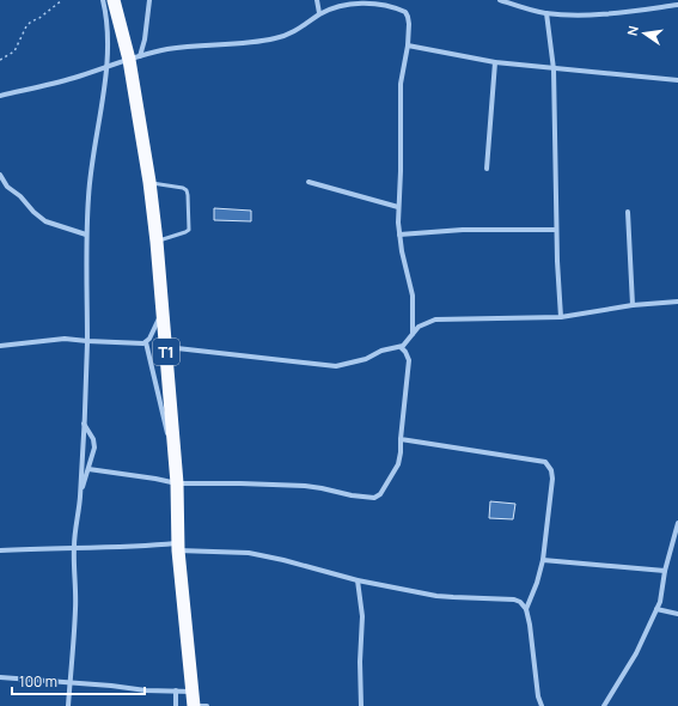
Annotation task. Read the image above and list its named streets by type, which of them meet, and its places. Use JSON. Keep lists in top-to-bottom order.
{
  "streets": {
    "highway": ["T1"]
  },
  "scale_bar": "100 m",
  "north": "left"
}
